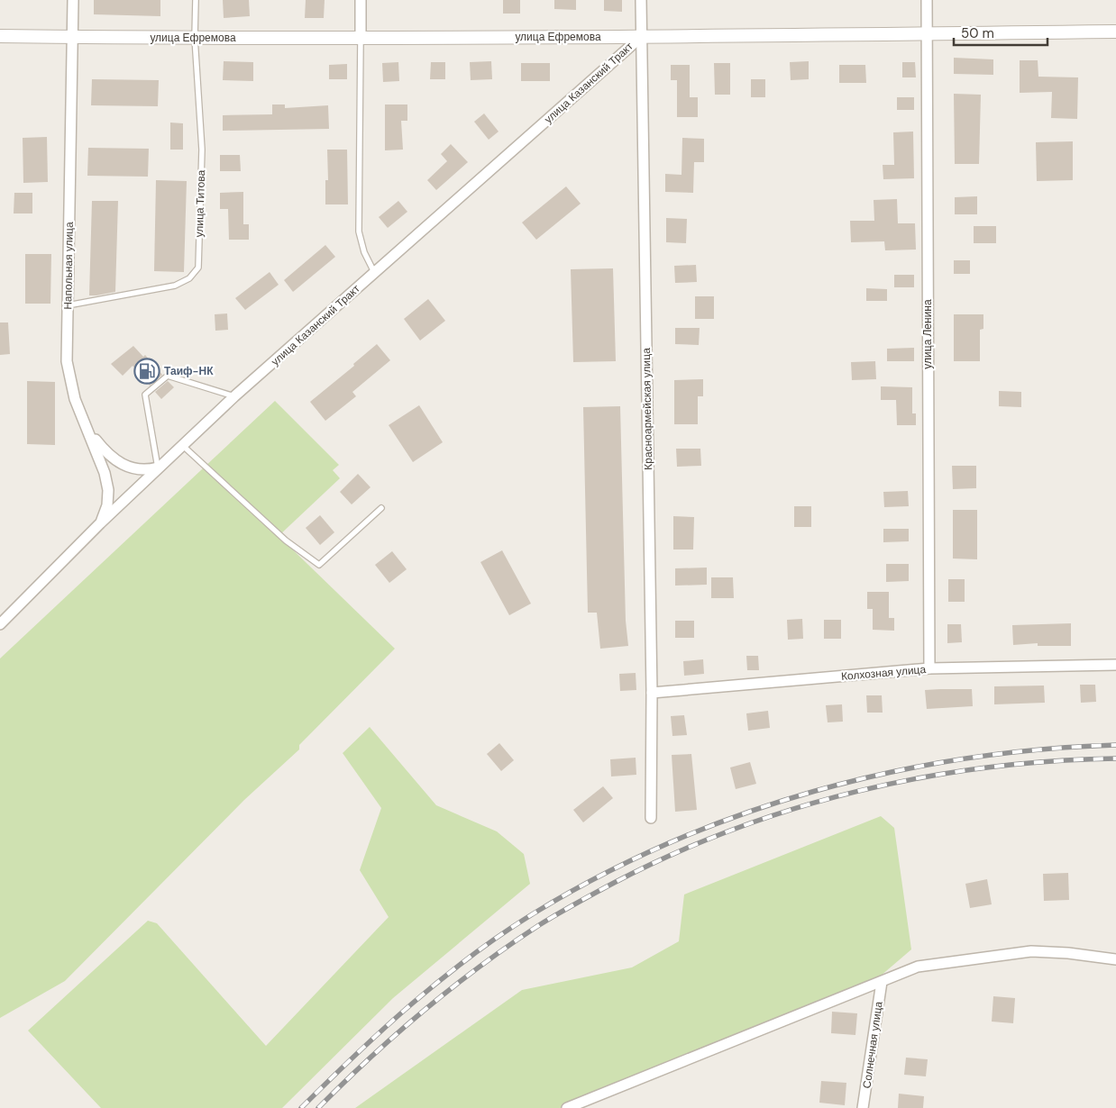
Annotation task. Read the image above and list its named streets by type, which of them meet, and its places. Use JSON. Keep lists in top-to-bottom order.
{
  "streets": {
    "street": [
      "улица Ефремова",
      "улица Казанский Тракт",
      "Напольная улица",
      "улица Ленина",
      "Красноармейская улица",
      "Колхозная улица",
      "Солнечная улица"
    ],
    "lane": ["улица Титова"]
  },
  "crossings": [
    ["улица Ефремова", "улица Казанский Тракт"],
    ["улица Ефремова", "улица Титова"],
    ["улица Ефремова", "Напольная улица"],
    ["улица Ефремова", "улица Ленина"],
    ["улица Ефремова", "Красноармейская улица"],
    ["улица Казанский Тракт", "Напольная улица"],
    ["улица Казанский Тракт", "Красноармейская улица"],
    ["улица Титова", "Напольная улица"],
    ["улица Ленина", "Колхозная улица"],
    ["Красноармейская улица", "Колхозная улица"]
  ],
  "places": {
    "fuel station": ["Таиф-НК"]
  },
  "scale_bar": "50 m"
}
